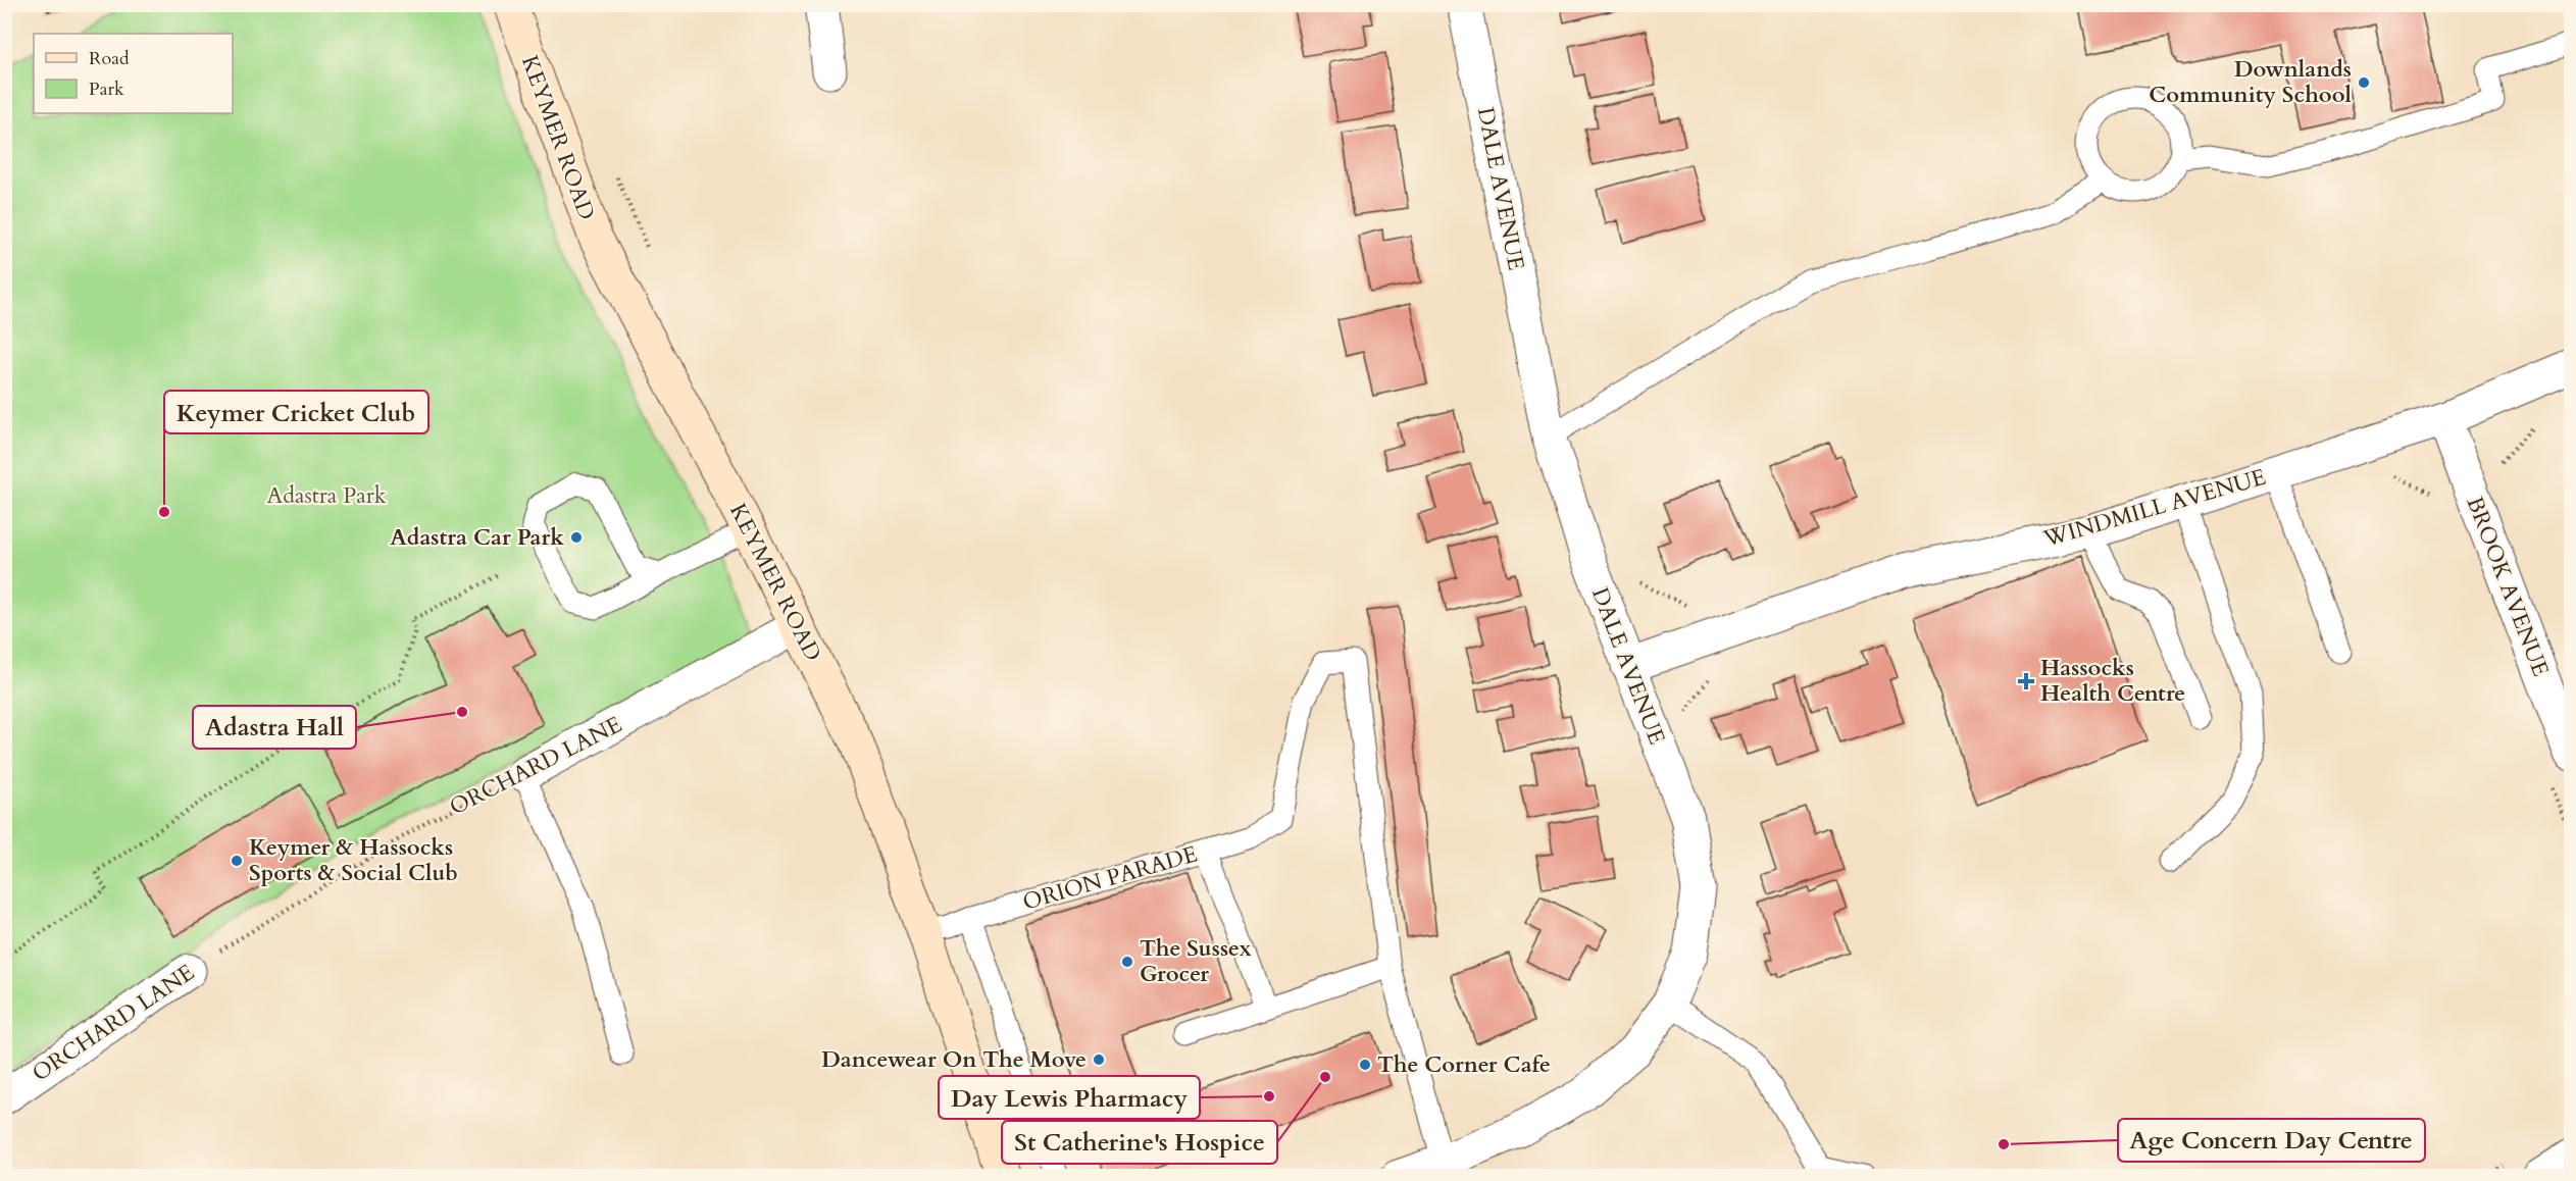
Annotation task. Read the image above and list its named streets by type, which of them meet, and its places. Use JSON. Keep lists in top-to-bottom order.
{
  "streets": {
    "main road": ["KEYMER ROAD"],
    "street": [
      "DALE AVENUE",
      "WINDMILL AVENUE",
      "BROOK AVENUE",
      "ORCHARD LANE"
    ],
    "lane": ["ORION PARADE"]
  },
  "crossings": [
    ["KEYMER ROAD", "ORCHARD LANE"],
    ["KEYMER ROAD", "ORION PARADE"],
    ["DALE AVENUE", "WINDMILL AVENUE"],
    ["WINDMILL AVENUE", "BROOK AVENUE"]
  ],
  "parks": ["Adastra Park"],
  "places": {
    "other": [
      "Downlands Community School",
      "Keymer Cricket Club",
      "Adastra Car Park",
      "Adastra Hall",
      "Keymer & Hassocks Sports & Social Club",
      "The Sussex Grocer",
      "Dancewear On The Move",
      "The Corner Cafe",
      "St Catherine's Hospice",
      "Day Lewis Pharmacy",
      "Age Concern Day Centre"
    ],
    "health": ["Hassocks Health Centre"]
  },
  "legend": ["Road", "Park"]
}
